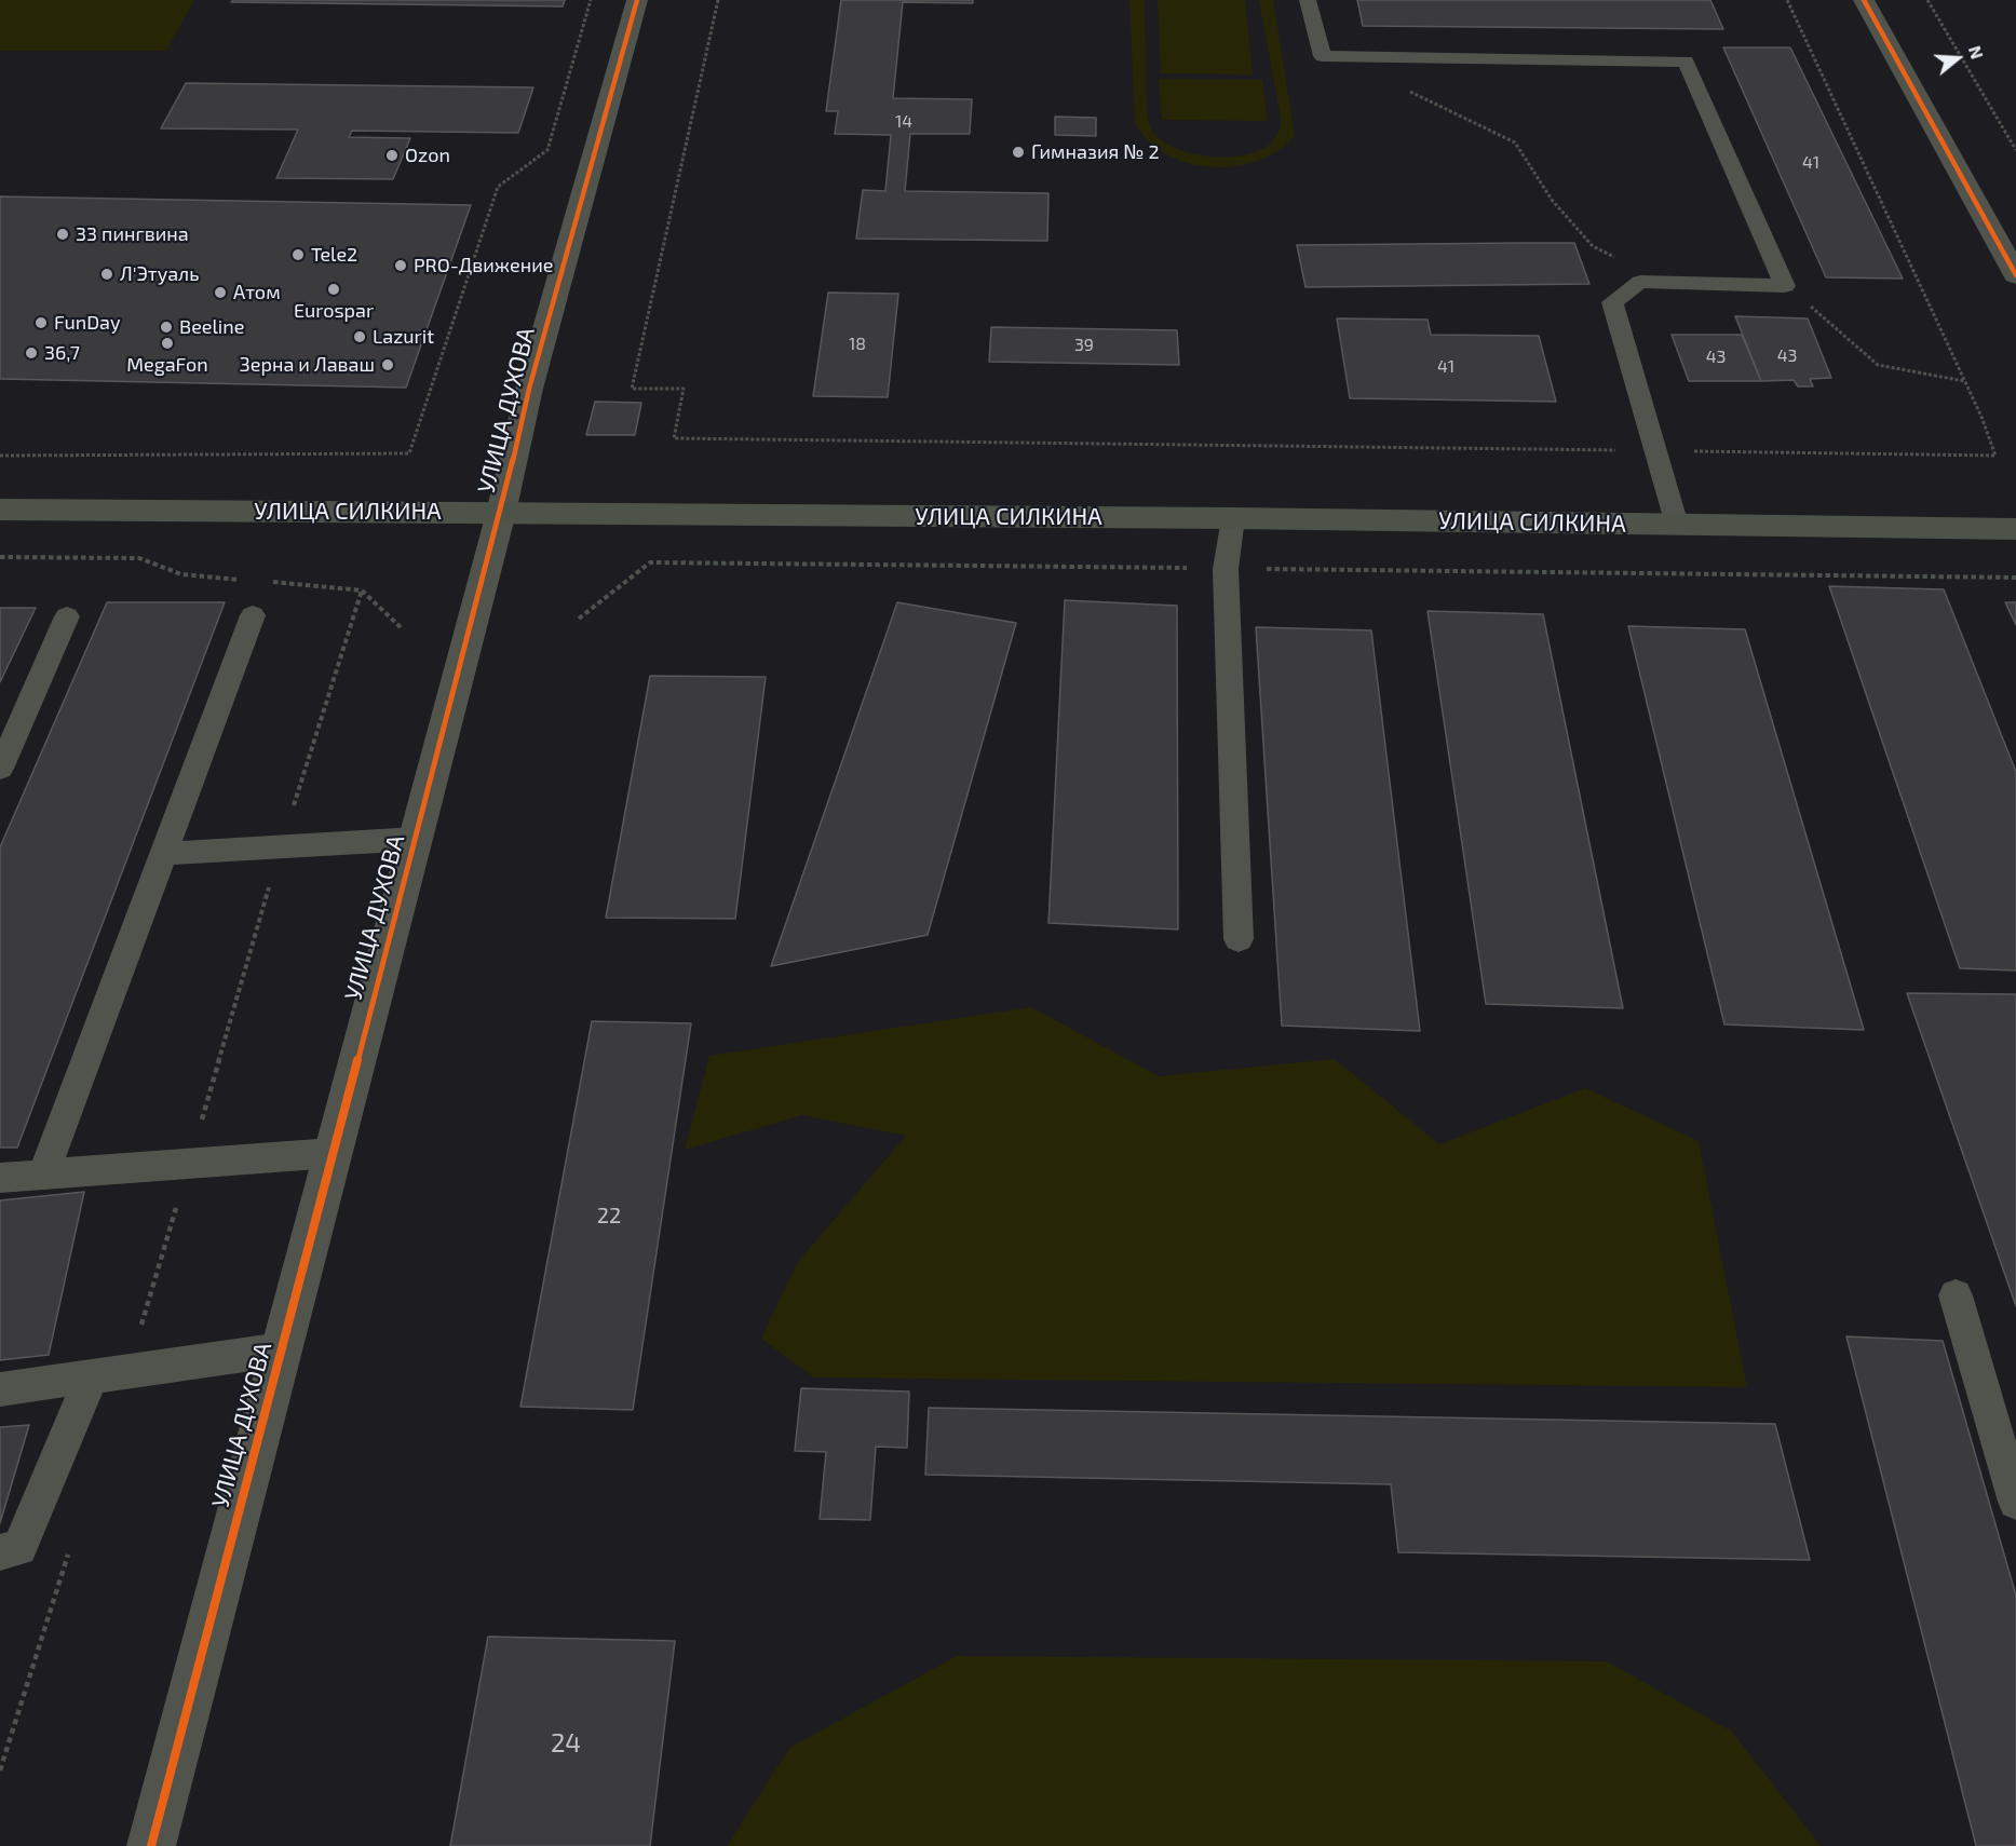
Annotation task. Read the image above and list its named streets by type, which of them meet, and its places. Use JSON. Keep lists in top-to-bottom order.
{
  "streets": {
    "main road": ["УЛИЦА СИЛКИНА"],
    "street": ["УЛИЦА ДУХОВА"]
  },
  "crossings": [
    ["УЛИЦА ДУХОВА", "УЛИЦА СИЛКИНА"]
  ],
  "places": [
    "Гимназия № 2",
    "Ozon",
    "33 пингвина",
    "Tele2",
    "PRO-Движение",
    "Л'Этуаль",
    "Eurospar",
    "Атом",
    "FunDay",
    "Beeline",
    "Lazurit",
    "MegaFon",
    "36,7",
    "Зерна и Лаваш"
  ],
  "house_numbers": [
    "14",
    "41",
    "18",
    "39",
    "43",
    "43",
    "41",
    "22",
    "24"
  ],
  "north": "right"
}
